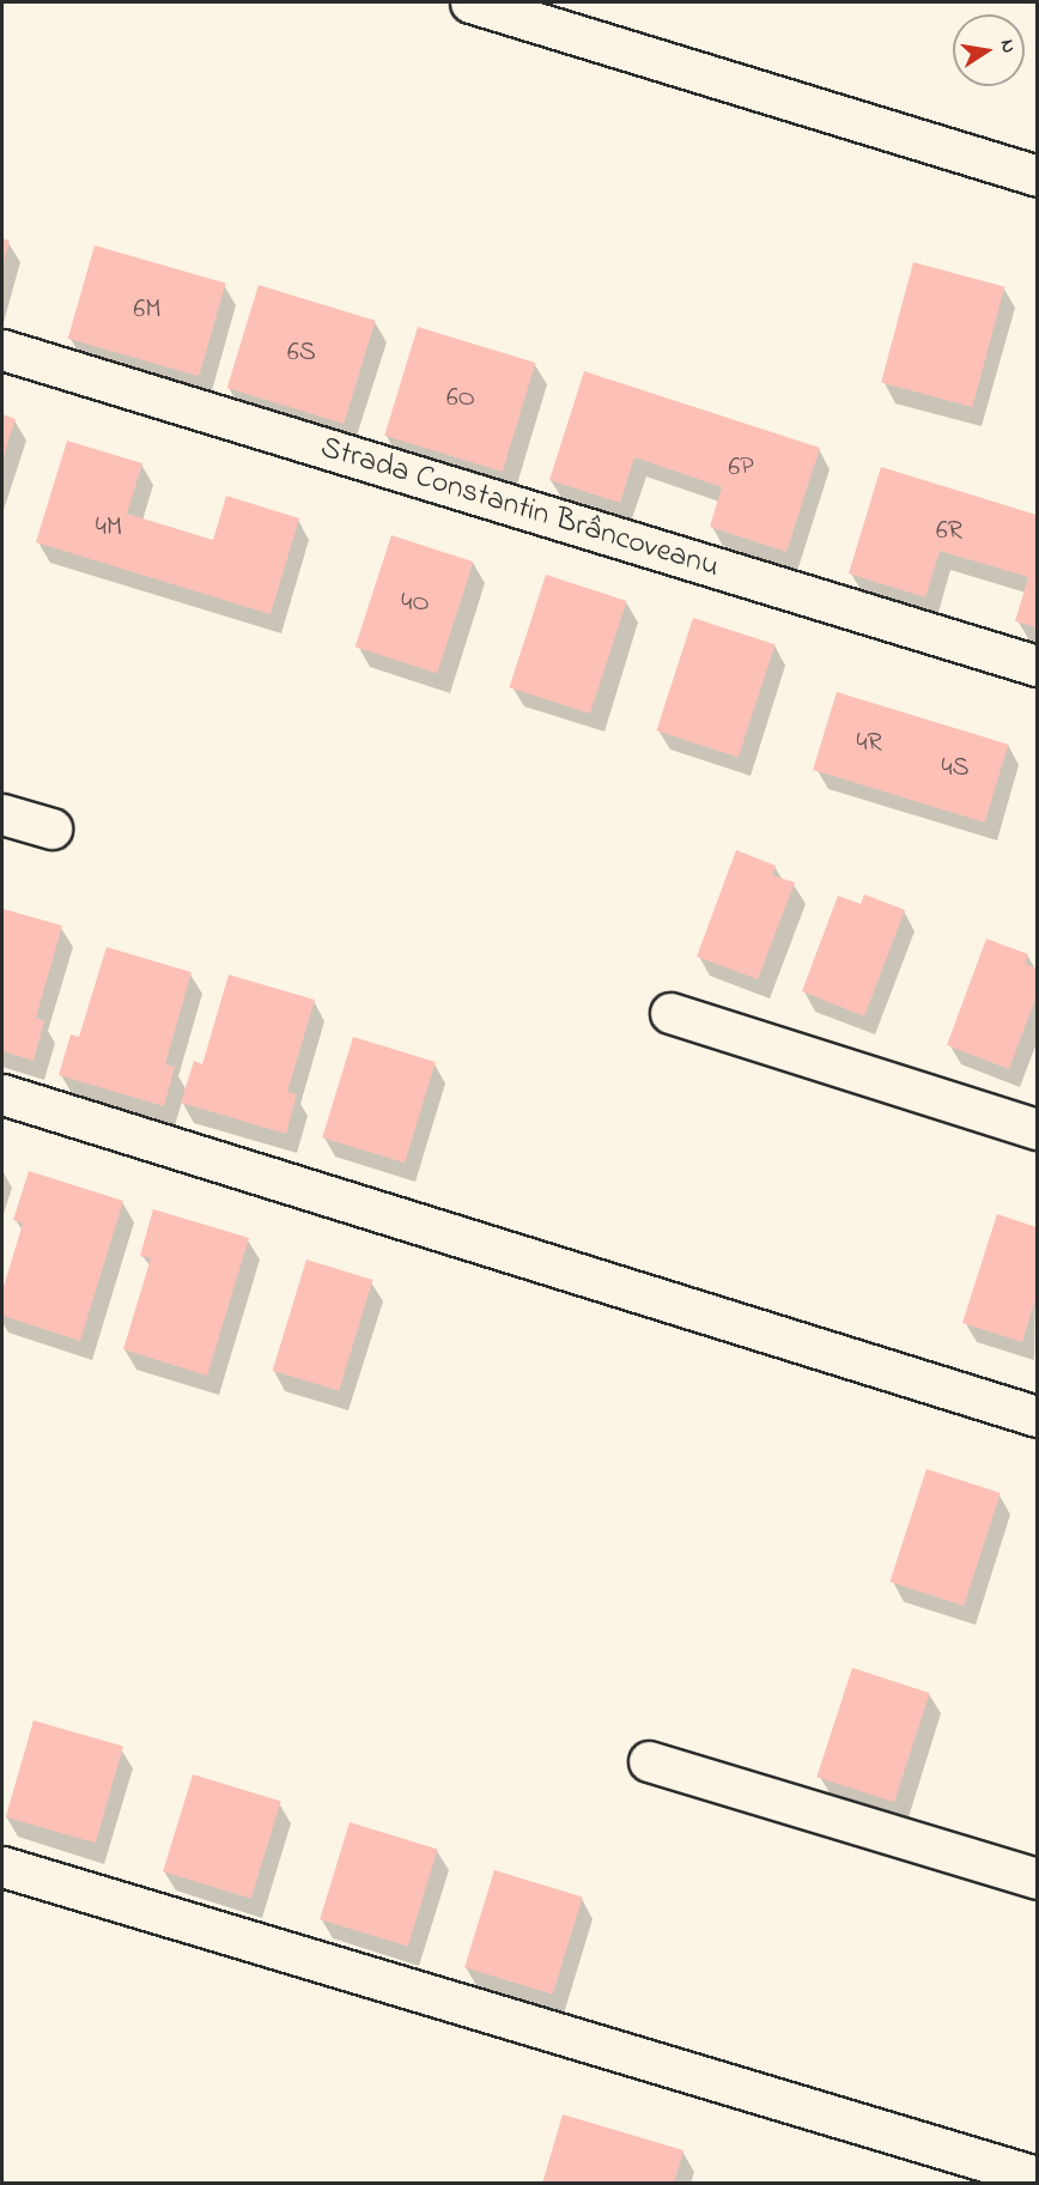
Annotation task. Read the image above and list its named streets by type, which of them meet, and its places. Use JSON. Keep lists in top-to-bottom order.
{
  "streets": {
    "street": ["Strada Constantin Brâncoveanu"]
  },
  "house_numbers": [
    "6M",
    "6S",
    "6O",
    "6P",
    "4M",
    "6R",
    "4O",
    "4R",
    "4S"
  ],
  "north": "right"
}
